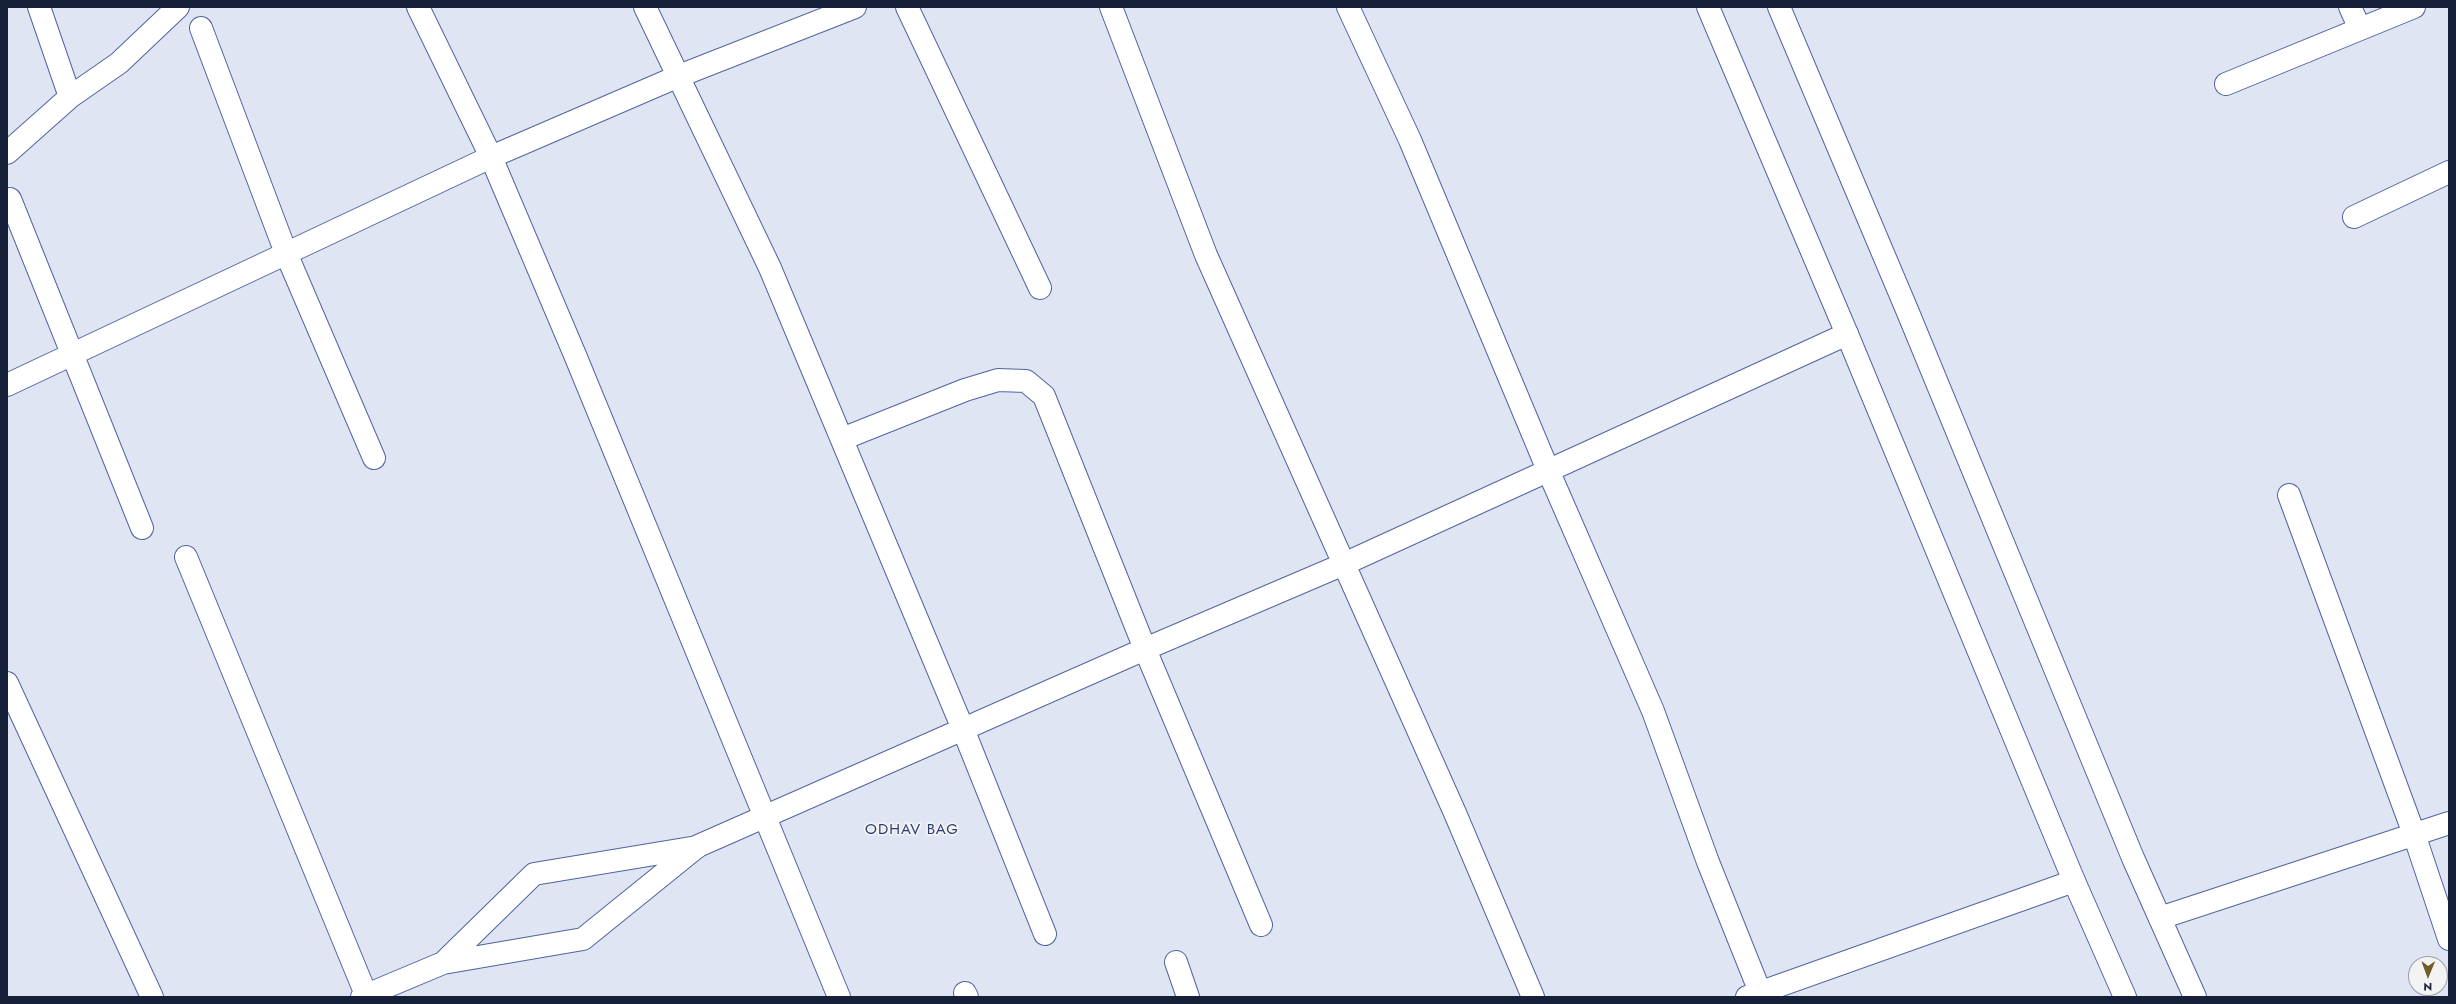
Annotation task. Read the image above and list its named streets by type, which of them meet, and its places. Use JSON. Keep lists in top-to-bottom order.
{
  "districts": ["ODHAV BAG"],
  "north": "bottom"
}
